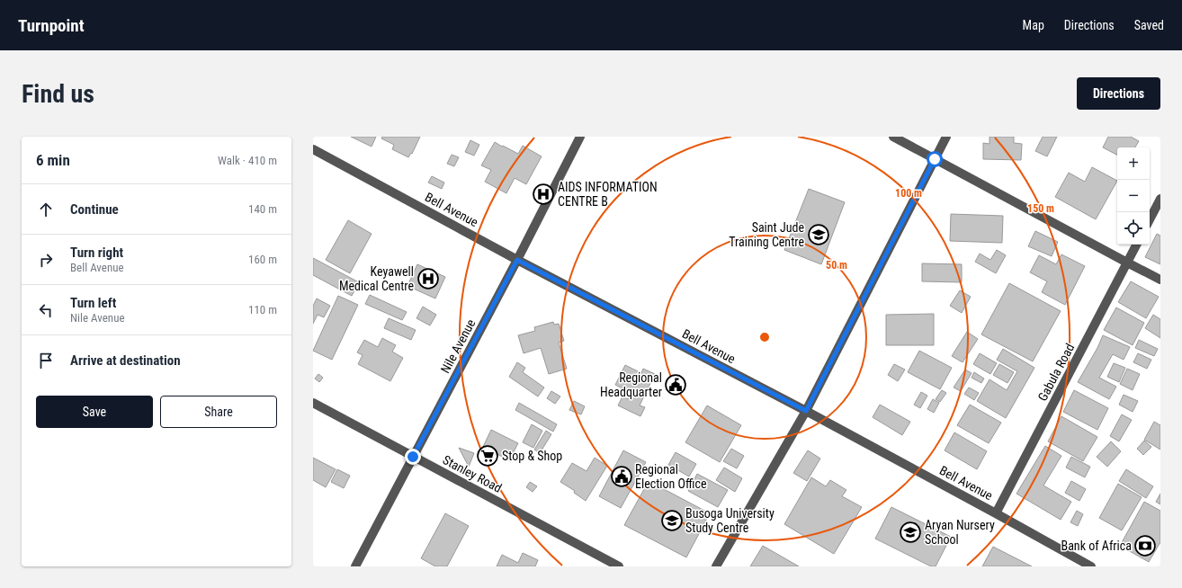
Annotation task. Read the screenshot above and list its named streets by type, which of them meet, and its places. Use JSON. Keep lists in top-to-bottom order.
{
  "streets": {
    "street": [
      "Bell Avenue",
      "Nile Avenue",
      "Gabula Road",
      "Stanley Road"
    ]
  },
  "crossings": [
    ["Bell Avenue", "Nile Avenue"],
    ["Bell Avenue", "Gabula Road"],
    ["Nile Avenue", "Stanley Road"]
  ],
  "places": {
    "hospital": ["AIDS INFORMATION CENTRE B", "Keyawell Medical Centre"],
    "school or university": ["Saint Jude Training Centre", "Busoga University Study Centre", "Aryan Nursery School"],
    "public building": ["Regional Headquarter", "Regional Election Office"],
    "supermarket": ["Stop & Shop"],
    "bank": ["Bank of Africa"]
  },
  "page": {
    "header": "Turnpoint",
    "nav": ["Map", "Directions", "Saved"],
    "buttons": [
      "Directions",
      ["Save", "Share"]
    ],
    "title": "Find us",
    "heading": ["6 min", "Walk · 410 m"],
    "map_buttons": ["+", "−"],
    "list": [
      ["Continue", "140 m"],
      ["Turn right", "Bell Avenue", "160 m"],
      ["Turn left", "Nile Avenue", "110 m"],
      "Arrive at destination"
    ]
  },
  "rings": ["100 m", "150 m", "50 m"]
}
